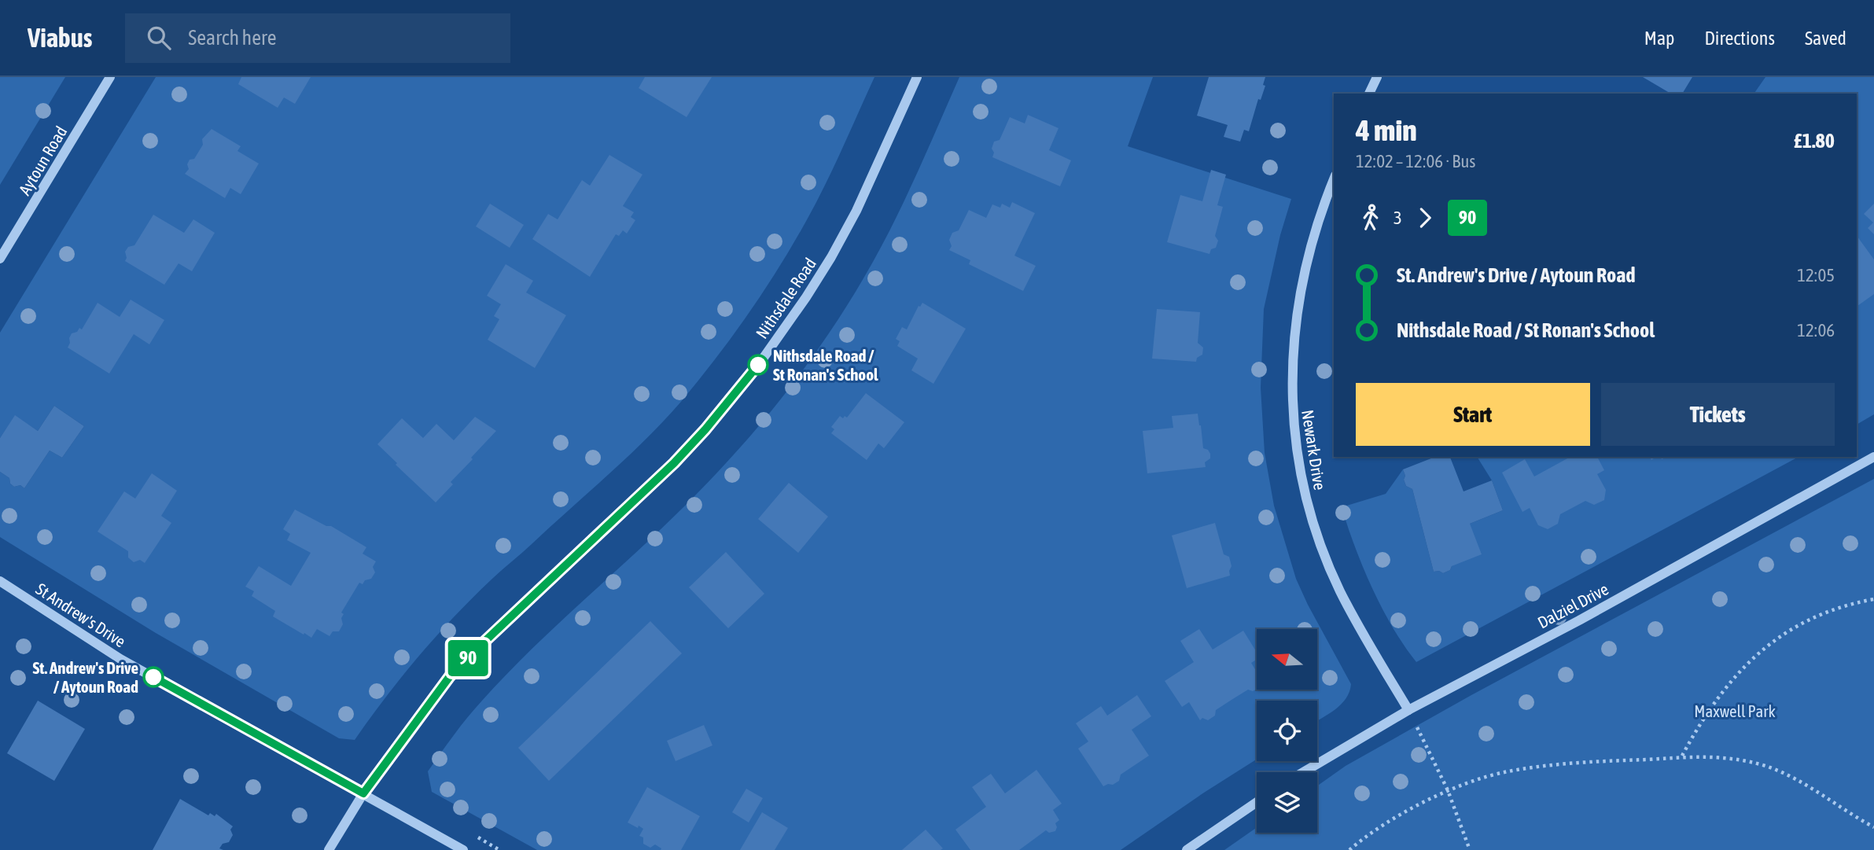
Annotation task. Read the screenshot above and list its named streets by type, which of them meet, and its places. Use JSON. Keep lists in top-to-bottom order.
{
  "streets": {
    "street": [
      "Aytoun Road",
      "Nithsdale Road",
      "Newark Drive",
      "Dalziel Drive",
      "St Andrew's Drive"
    ]
  },
  "crossings": [
    ["Nithsdale Road", "St Andrew's Drive"],
    ["Newark Drive", "Dalziel Drive"]
  ],
  "parks": ["Maxwell Park"],
  "places": ["Nithsdale Road / St Ronan's School", "St. Andrew's Drive / Aytoun Road"],
  "lines": ["bus line 90"],
  "north": "left",
  "page": {
    "header": "Viabus",
    "search": "Search here",
    "nav": ["Map", "Directions", "Saved"],
    "on_map": "90",
    "heading": ["4 min", "12:02 – 12:06 · Bus", "£1.80"],
    "legs": ["3", "90"],
    "list": [
      {
        "name": "St. Andrew's Drive / Aytoun Road",
        "value": "12:05"
      },
      {
        "name": "Nithsdale Road / St Ronan's School",
        "value": "12:06"
      }
    ],
    "buttons": ["Start", "Tickets"]
  }
}
